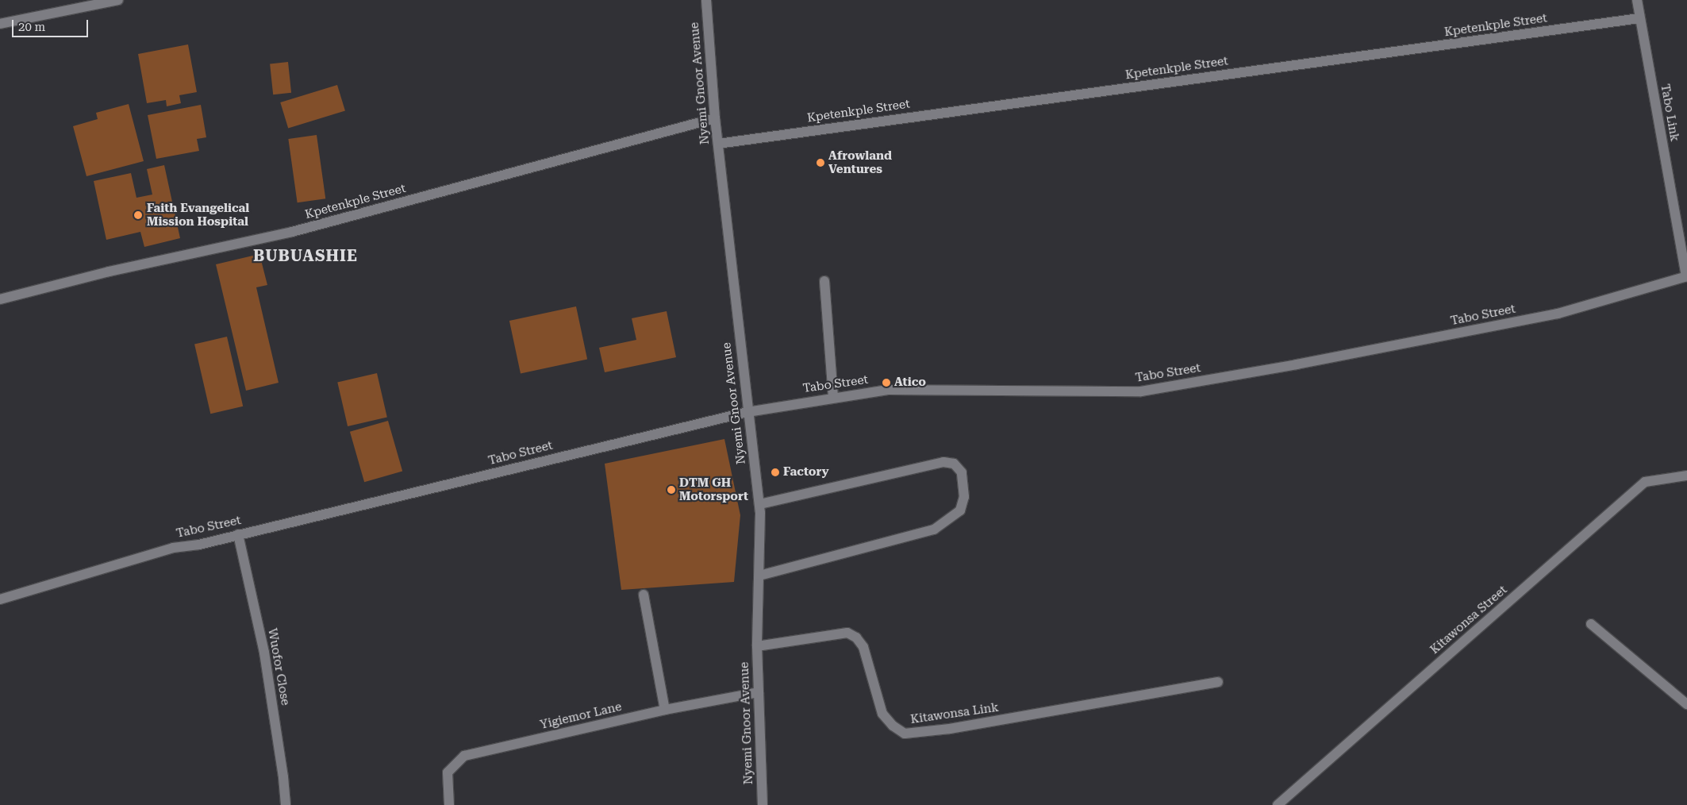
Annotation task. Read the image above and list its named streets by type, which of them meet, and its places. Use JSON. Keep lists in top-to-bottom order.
{
  "streets": {
    "street": [
      "Kpetenkple Street",
      "Nyemi Gnoor Avenue",
      "Tabo Link",
      "Tabo Street",
      "Kitawonsa Street",
      "Wuofor Close",
      "Kitawonsa Link",
      "Yigiemor Lane"
    ]
  },
  "crossings": [
    ["Kpetenkple Street", "Nyemi Gnoor Avenue"],
    ["Kpetenkple Street", "Tabo Link"],
    ["Nyemi Gnoor Avenue", "Tabo Street"],
    ["Nyemi Gnoor Avenue", "Kitawonsa Link"],
    ["Nyemi Gnoor Avenue", "Yigiemor Lane"],
    ["Tabo Link", "Tabo Street"],
    ["Tabo Street", "Wuofor Close"]
  ],
  "districts": ["BUBUASHIE"],
  "places": [
    "Afrowland Ventures",
    "Faith Evangelical Mission Hospital",
    "Atico",
    "Factory",
    "DTM GH Motorsport"
  ],
  "scale_bar": "20 m"
}
